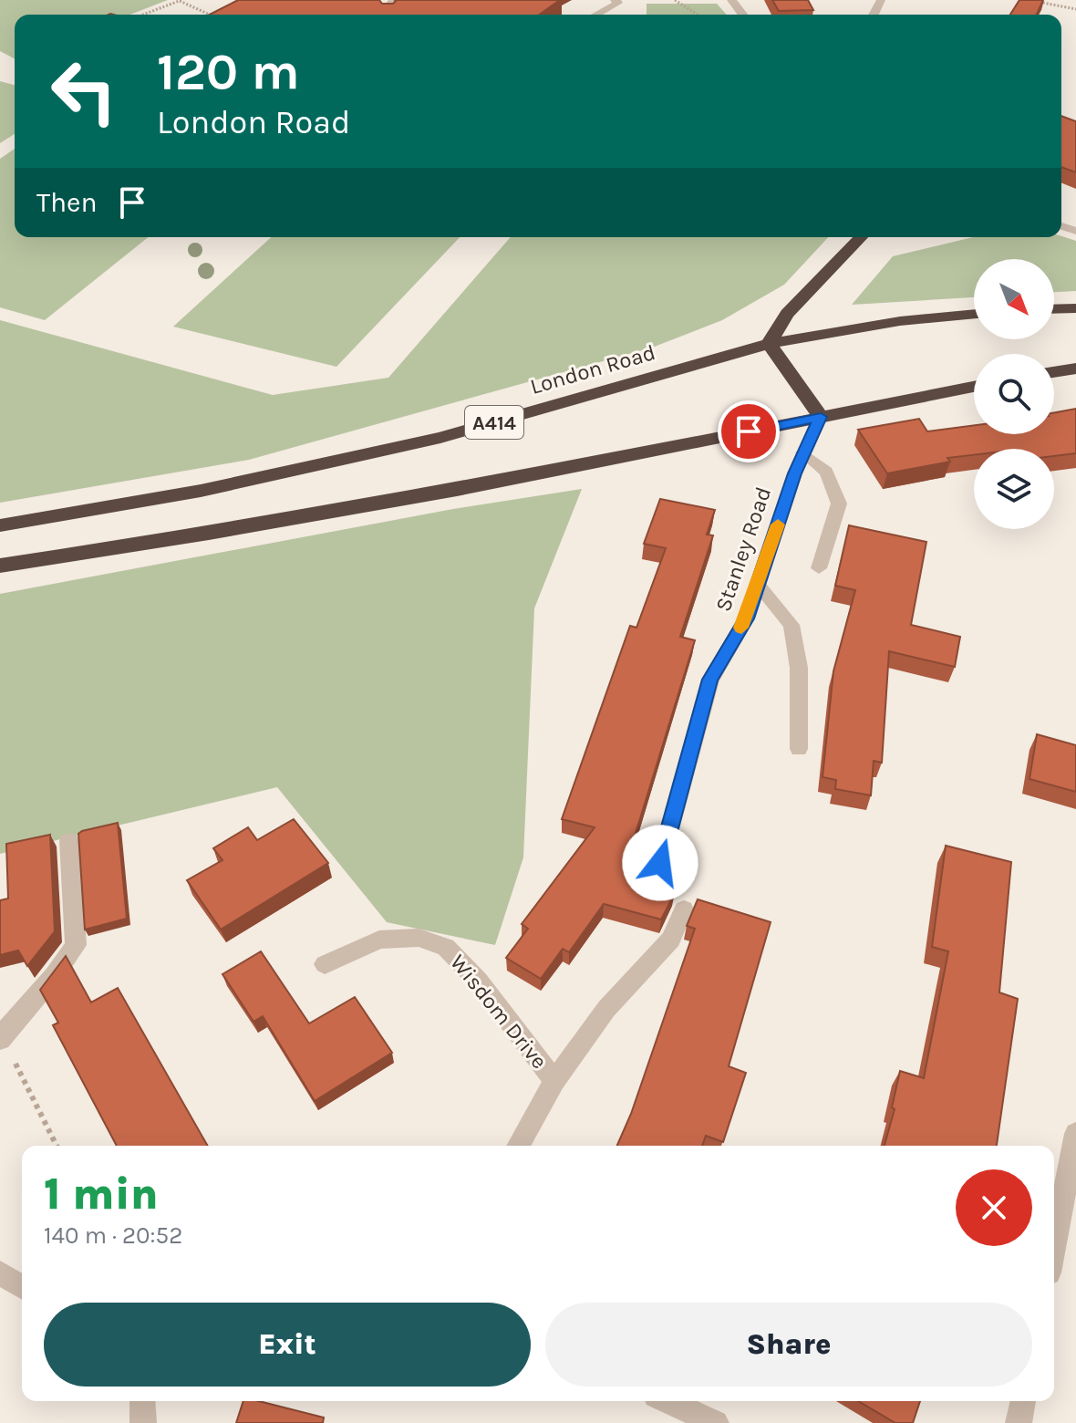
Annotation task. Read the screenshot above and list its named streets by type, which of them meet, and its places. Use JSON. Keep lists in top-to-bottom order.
{
  "streets": {
    "highway": ["London Road", "A414"],
    "street": ["Stanley Road", "Wisdom Drive"]
  },
  "north": "bottom right",
  "page": {
    "turn": ["120 m", "London Road"],
    "then": "Then",
    "heading": ["1 min", "140 m · 20:52"],
    "buttons": ["Exit", "Share"]
  }
}
